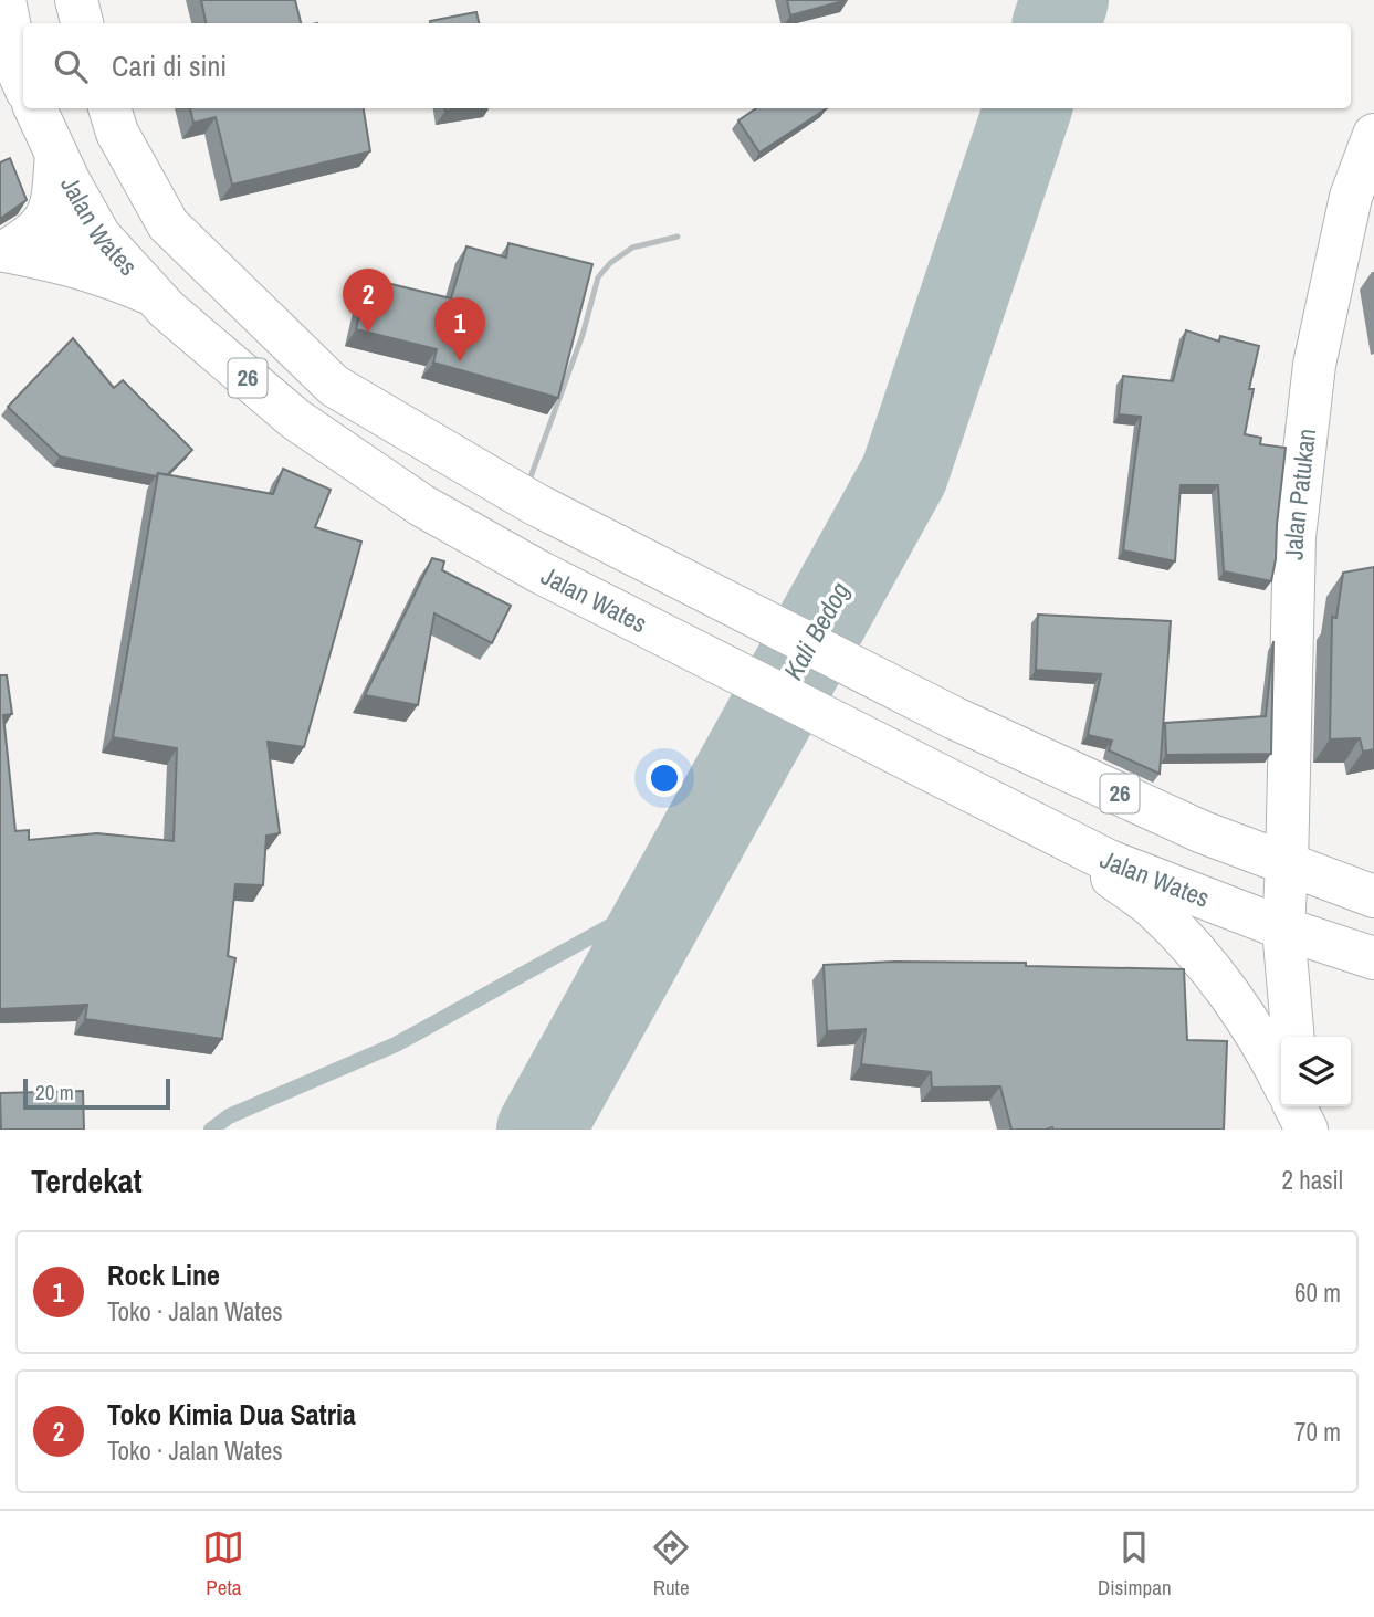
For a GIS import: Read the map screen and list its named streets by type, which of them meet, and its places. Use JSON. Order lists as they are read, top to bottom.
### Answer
{
  "streets": {
    "main road": ["Jalan Wates", "26", "Jalan Patukan"]
  },
  "crossings": [
    ["Jalan Wates", "26"],
    ["26", "Jalan Patukan"]
  ],
  "water": ["Kali Bedog"],
  "scale_bar": "20 m",
  "page": {
    "search": "Cari di sini",
    "pins": ["2", "1"],
    "scale": "20 m",
    "heading": ["Terdekat", "2 hasil"],
    "list": [
      {
        "mark": "1",
        "name": "Rock Line",
        "note": "Toko · Jalan Wates",
        "value": "60 m"
      },
      {
        "mark": "2",
        "name": "Toko Kimia Dua Satria",
        "note": "Toko · Jalan Wates",
        "value": "70 m"
      }
    ],
    "nav": ["Peta", "Rute", "Disimpan"]
  }
}
